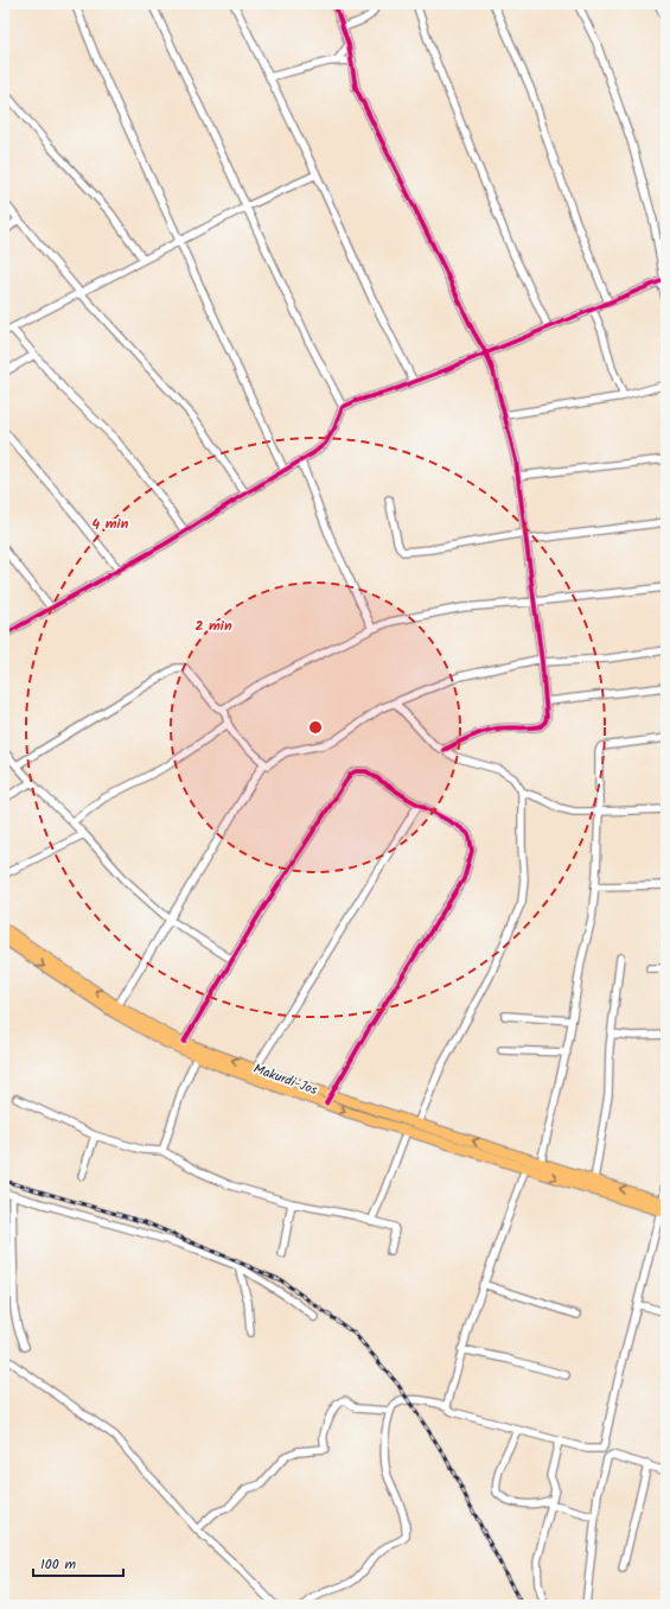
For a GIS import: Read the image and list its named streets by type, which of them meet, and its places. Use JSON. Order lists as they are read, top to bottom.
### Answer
{
  "streets": {
    "highway": ["Makurdi-Jos"]
  },
  "scale_bar": "100 m",
  "rings": ["4 min", "2 min"]
}
